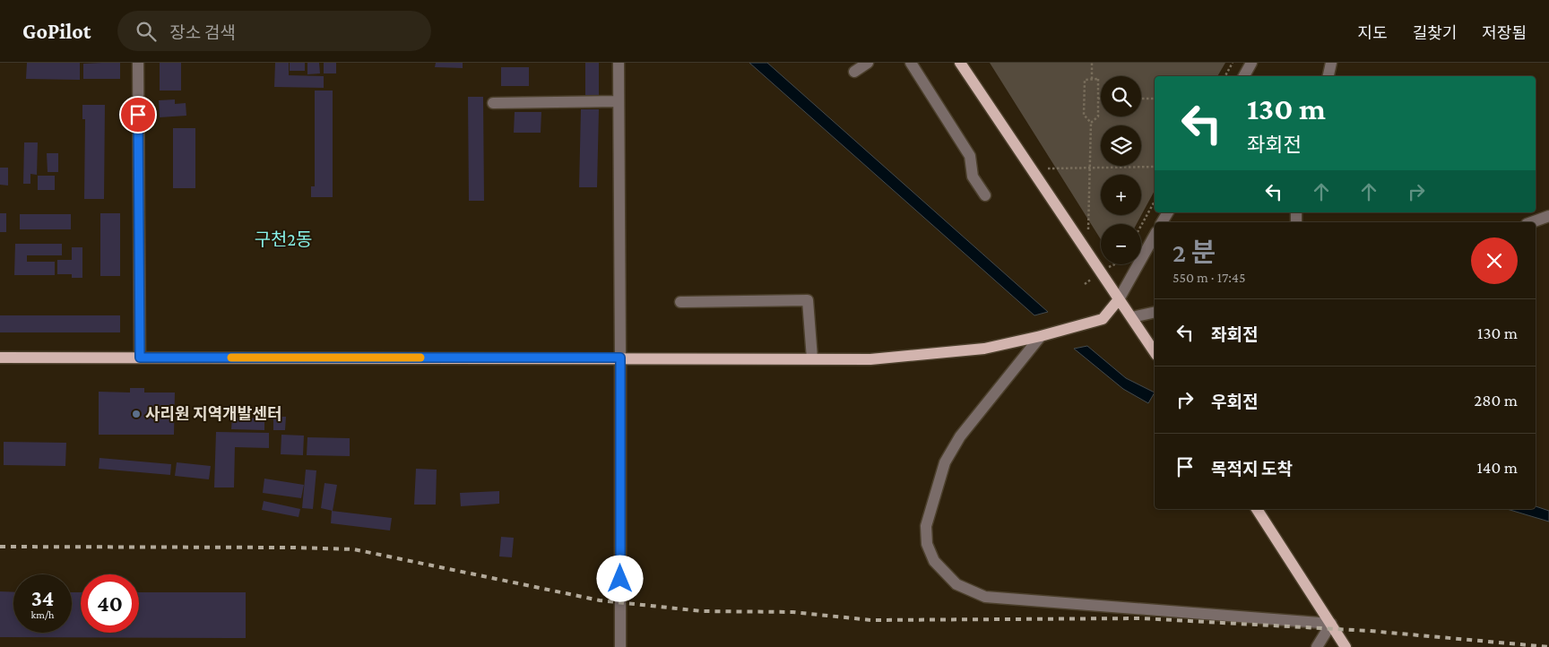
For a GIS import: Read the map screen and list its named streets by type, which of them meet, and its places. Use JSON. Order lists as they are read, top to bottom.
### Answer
{
  "districts": ["구천2동"],
  "places": ["사리원 지역개발센터"],
  "page": {
    "header": "GoPilot",
    "search": "장소 검색",
    "nav": ["지도", "길찾기", "저장됨"],
    "map_buttons": ["+", "−"],
    "turn": ["130 m", "좌회전"],
    "heading": ["2 분", "550 m · 17:45"],
    "list": [
      {
        "name": "좌회전",
        "value": "130 m"
      },
      {
        "name": "우회전",
        "value": "280 m"
      },
      {
        "name": "목적지 도착",
        "value": "140 m"
      }
    ],
    "speed": "34 km/h",
    "limit": "40"
  }
}
